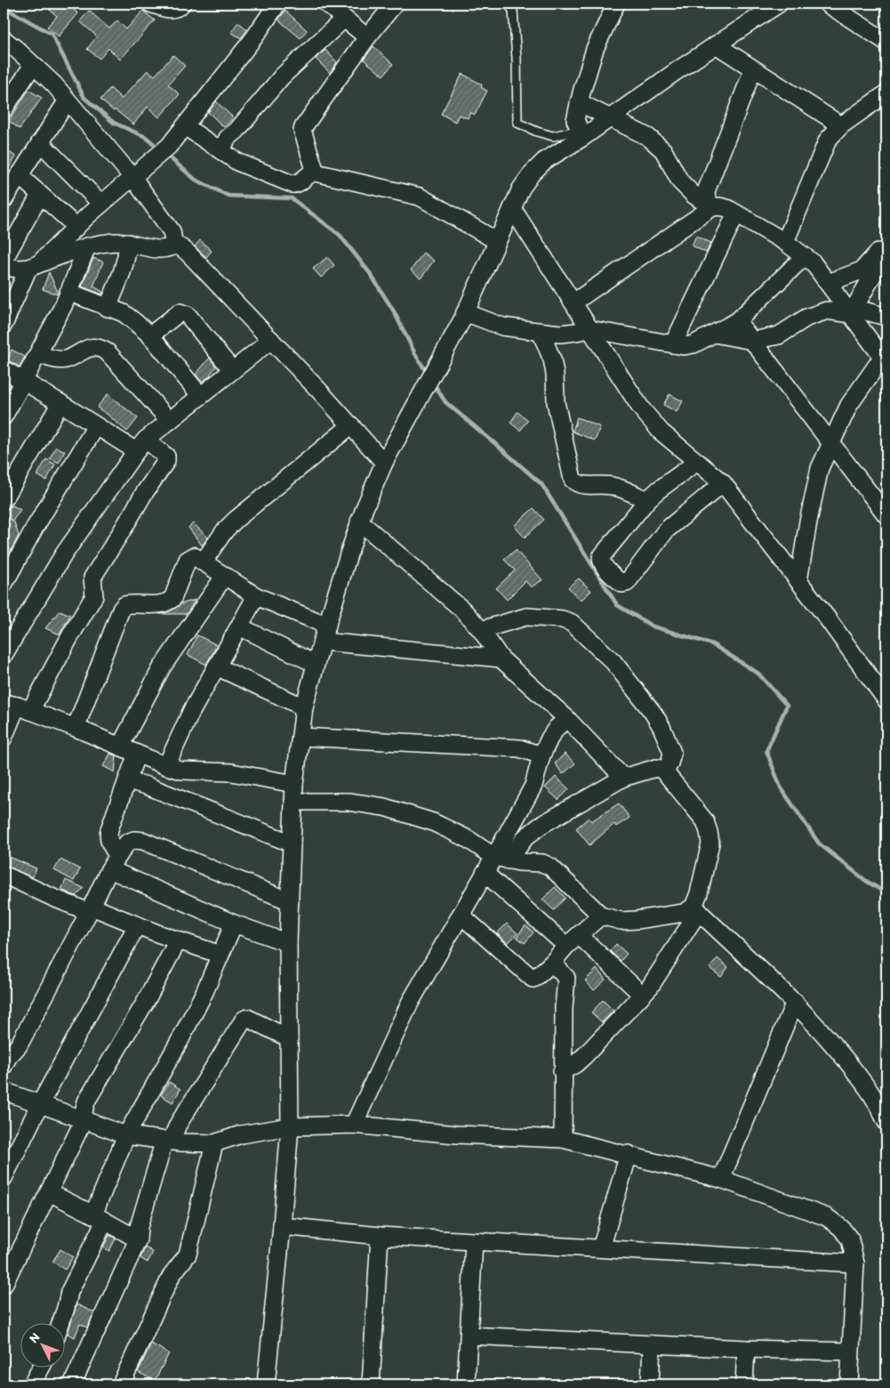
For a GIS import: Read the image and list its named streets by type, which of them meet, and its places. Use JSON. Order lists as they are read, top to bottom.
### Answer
{
  "north": "top left"
}
